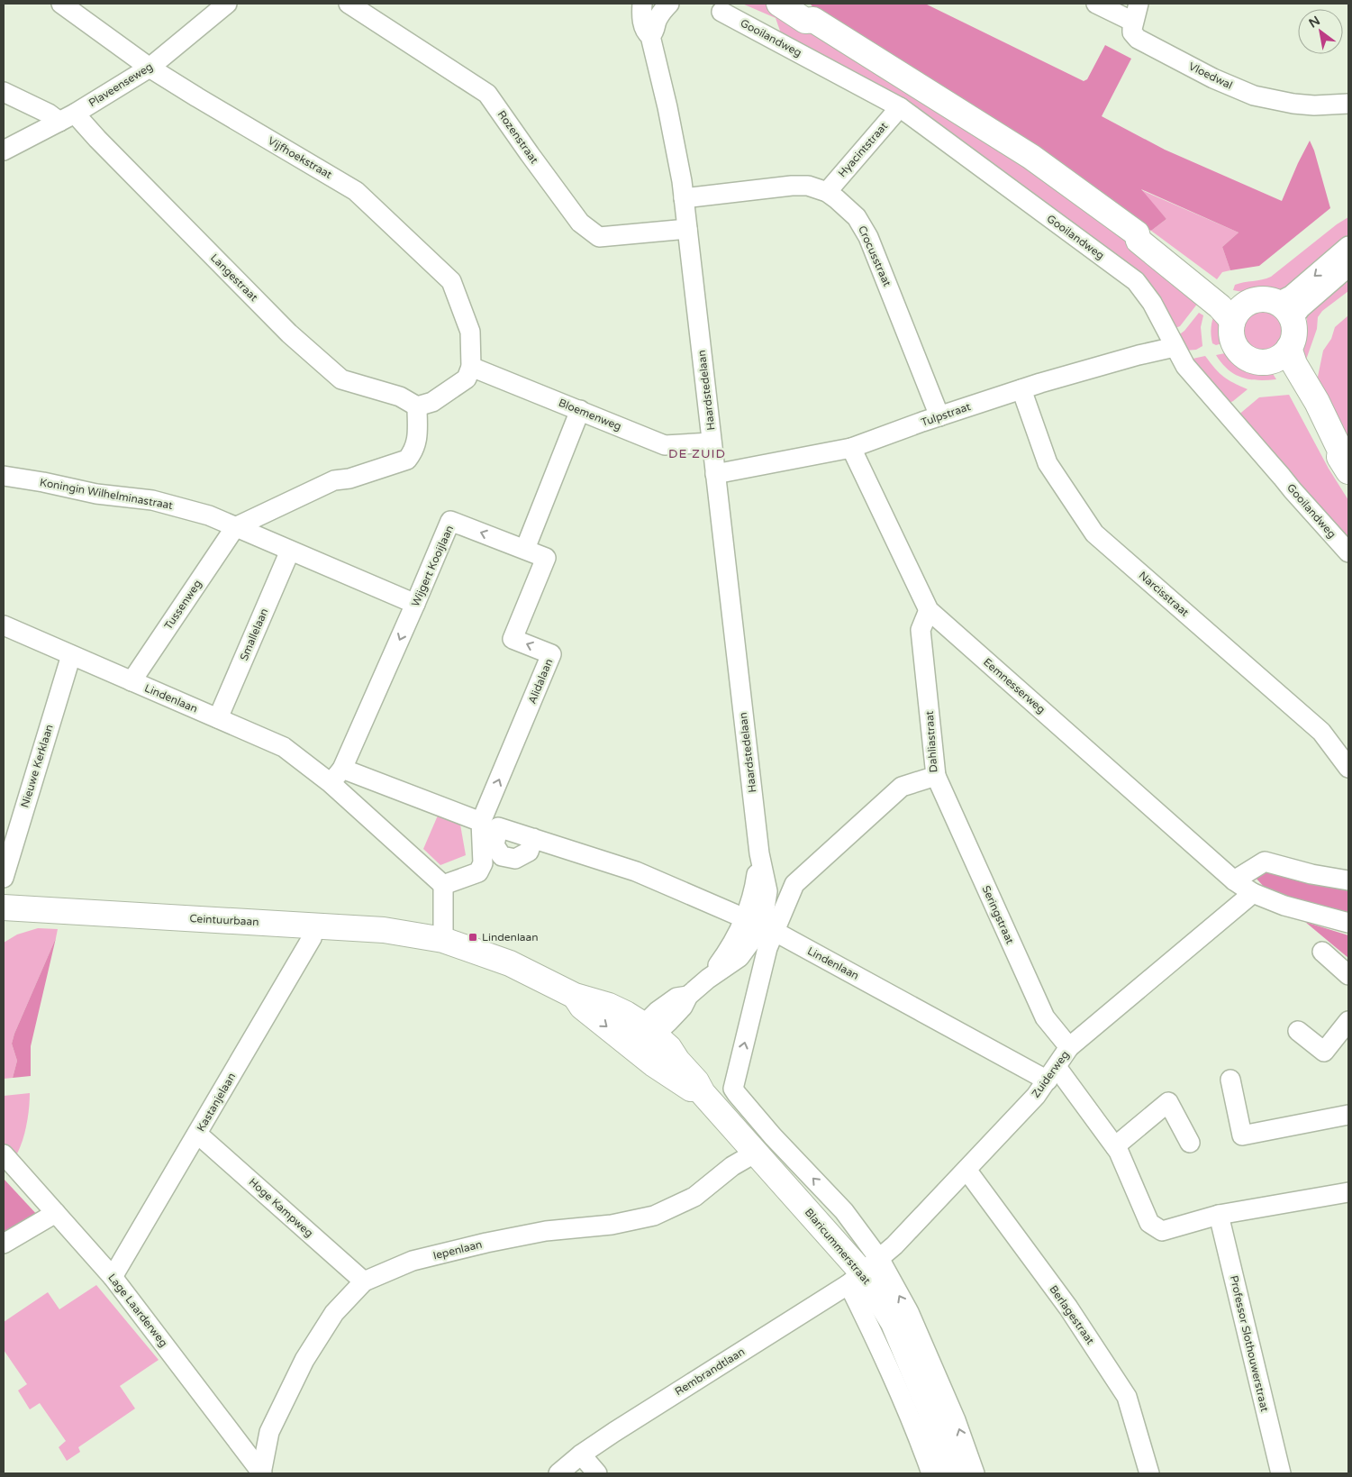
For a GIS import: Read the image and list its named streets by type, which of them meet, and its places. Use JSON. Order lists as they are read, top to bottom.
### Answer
{
  "streets": {
    "main road": ["Ceintuurbaan", "Blaricummerstraat"],
    "street": [
      "Gooilandweg",
      "Vloedwal",
      "Plaveenseweg",
      "Rozenstraat",
      "Hyacintstraat",
      "Vijfhoekstraat",
      "Crocusstraat",
      "Langestraat",
      "Haardstedelaan",
      "Bloemenweg",
      "Tulpstraat",
      "Koningin Wilhelminastraat",
      "Wijgert Kooijlaan",
      "Narcisstraat",
      "Tussenweg",
      "Smallelaan",
      "Alidalaan",
      "Eemnesserweg",
      "Lindenlaan",
      "Dahliastraat",
      "Nieuwe Kerklaan",
      "Seringstraat",
      "Zuiderweg",
      "Kastanjelaan",
      "Hoge Kampweg",
      "Iepenlaan",
      "Lage Laarderweg",
      "Berlagestraat",
      "Professor Slothouwerstraat",
      "Rembrandtlaan"
    ]
  },
  "crossings": [
    ["Gooilandweg", "Hyacintstraat"],
    ["Gooilandweg", "Tulpstraat"],
    ["Plaveenseweg", "Vijfhoekstraat"],
    ["Plaveenseweg", "Langestraat"],
    ["Rozenstraat", "Haardstedelaan"],
    ["Hyacintstraat", "Crocusstraat"],
    ["Vijfhoekstraat", "Bloemenweg"],
    ["Crocusstraat", "Haardstedelaan"],
    ["Crocusstraat", "Tulpstraat"],
    ["Haardstedelaan", "Bloemenweg"],
    ["Haardstedelaan", "Tulpstraat"],
    ["Haardstedelaan", "Lindenlaan"],
    ["Haardstedelaan", "Dahliastraat"],
    ["Haardstedelaan", "Blaricummerstraat"],
    ["Tulpstraat", "Narcisstraat"],
    ["Tulpstraat", "Eemnesserweg"],
    ["Koningin Wilhelminastraat", "Tussenweg"],
    ["Wijgert Kooijlaan", "Alidalaan"],
    ["Wijgert Kooijlaan", "Lindenlaan"],
    ["Tussenweg", "Lindenlaan"],
    ["Smallelaan", "Lindenlaan"],
    ["Alidalaan", "Lindenlaan"],
    ["Eemnesserweg", "Dahliastraat"],
    ["Eemnesserweg", "Zuiderweg"],
    ["Lindenlaan", "Nieuwe Kerklaan"],
    ["Lindenlaan", "Zuiderweg"],
    ["Dahliastraat", "Seringstraat"],
    ["Seringstraat", "Zuiderweg"],
    ["Ceintuurbaan", "Kastanjelaan"],
    ["Ceintuurbaan", "Blaricummerstraat"],
    ["Zuiderweg", "Blaricummerstraat"],
    ["Zuiderweg", "Berlagestraat"],
    ["Zuiderweg", "Rembrandtlaan"],
    ["Kastanjelaan", "Hoge Kampweg"],
    ["Kastanjelaan", "Lage Laarderweg"],
    ["Hoge Kampweg", "Iepenlaan"],
    ["Blaricummerstraat", "Iepenlaan"],
    ["Blaricummerstraat", "Rembrandtlaan"],
    ["Iepenlaan", "Lage Laarderweg"]
  ],
  "one_way": ["Wijgert Kooijlaan", "Alidalaan"],
  "districts": ["DE ZUID"],
  "places": {
    "transit": ["Lindenlaan"]
  },
  "north": "top left"
}
